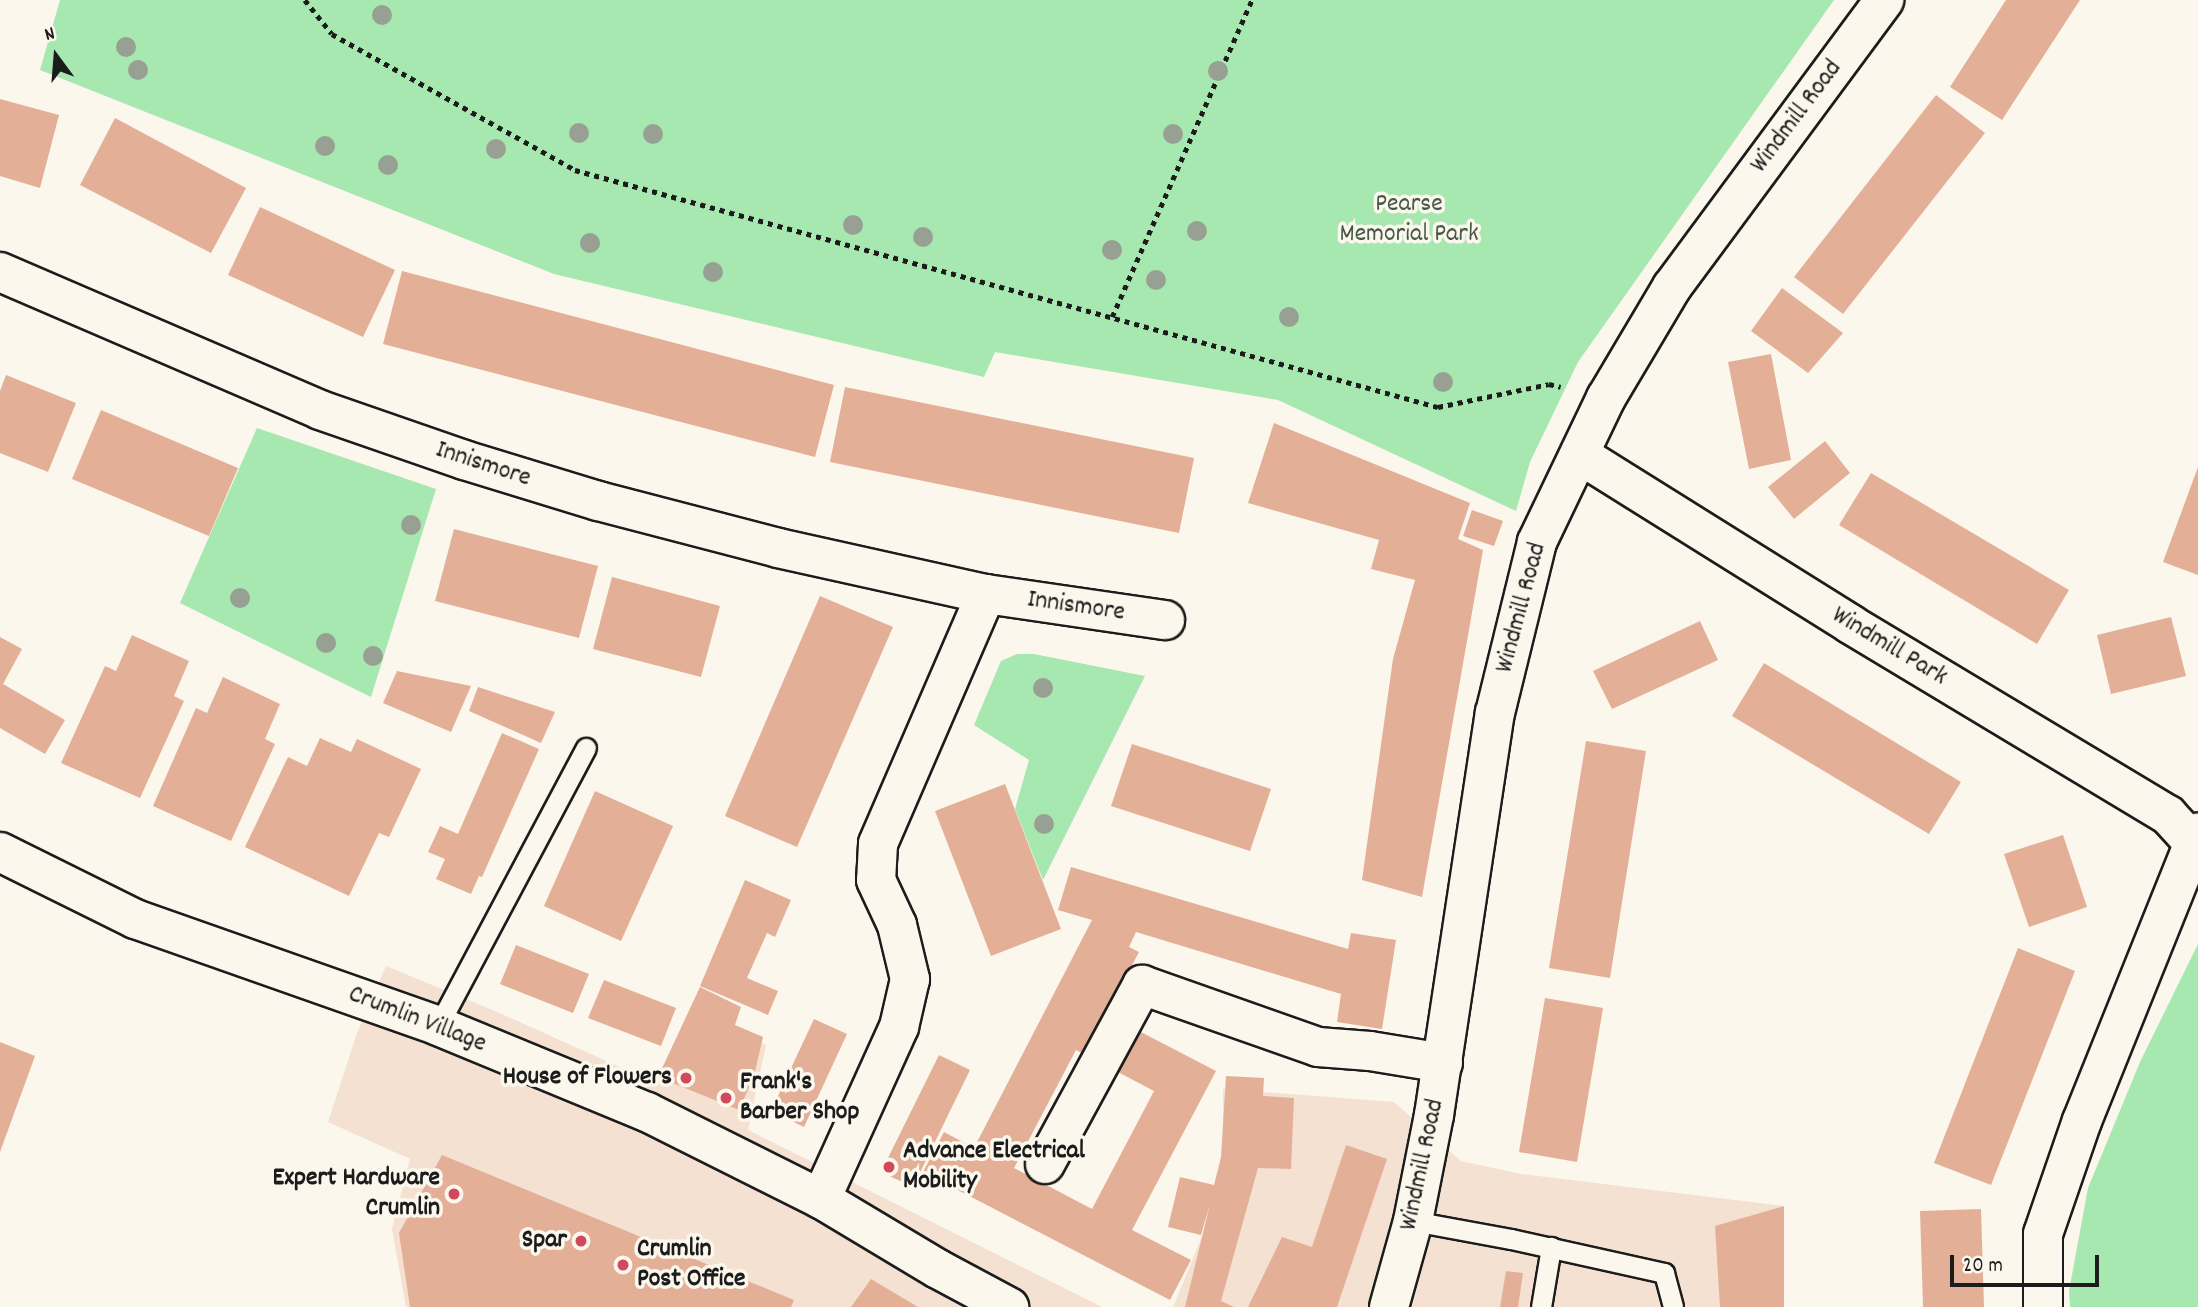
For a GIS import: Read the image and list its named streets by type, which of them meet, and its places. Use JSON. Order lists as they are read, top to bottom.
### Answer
{
  "streets": {
    "street": [
      "Windmill Road",
      "Innismore",
      "Windmill Park",
      "Crumlin Village"
    ]
  },
  "crossings": [
    ["Windmill Road", "Windmill Park"]
  ],
  "parks": ["Pearse Memorial Park"],
  "places": [
    "House of Flowers",
    "Frank's Barber Shop",
    "Advance Electrical Mobility",
    "Expert Hardware Crumlin",
    "Spar",
    "Crumlin Post Office"
  ],
  "scale_bar": "20 m",
  "north": "top"
}
